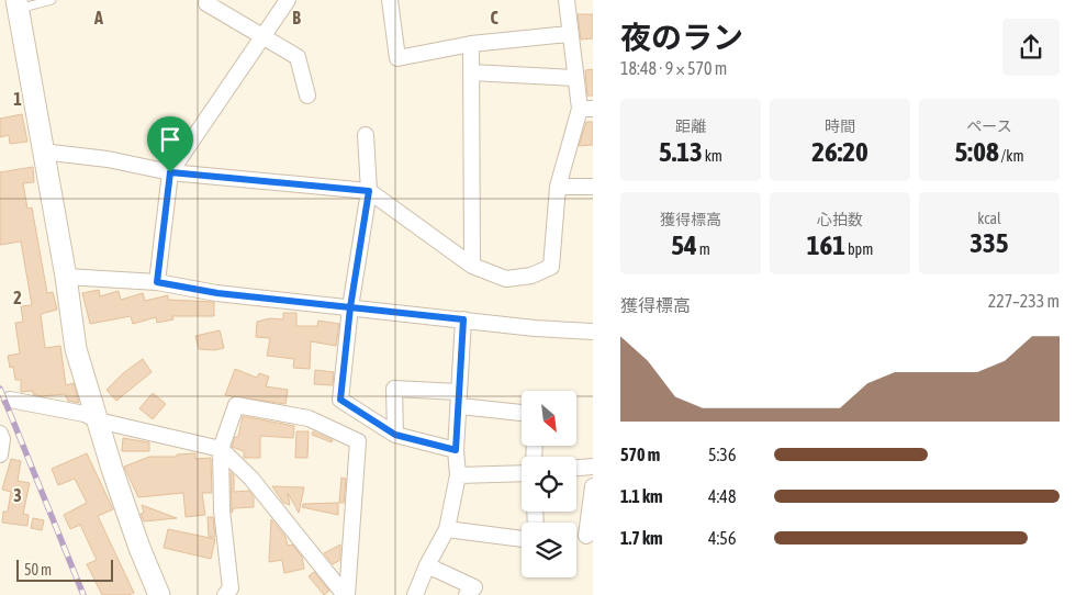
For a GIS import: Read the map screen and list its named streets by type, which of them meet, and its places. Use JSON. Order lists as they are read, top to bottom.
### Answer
{
  "scale_bar": "50 m",
  "north": "bottom right",
  "page": {
    "heading": ["夜のラン", "18:48 · 9 × 570 m"],
    "stats": [
      ["距離", "5.13 km"],
      ["時間", "26:20"],
      ["ペース", "5:08 /km"],
      ["獲得標高", "54 m"],
      ["心拍数", "161 bpm"],
      ["kcal", "335"]
    ],
    "chart": ["獲得標高", "227–233 m"],
    "list": [
      {
        "name": "570 m",
        "note": "5:36"
      },
      {
        "name": "1.1 km",
        "note": "4:48"
      },
      {
        "name": "1.7 km",
        "note": "4:56"
      }
    ],
    "scale": "50 m"
  },
  "grid": {
    "columns": ["A", "B", "C"],
    "rows": ["1", "2", "3"]
  }
}
